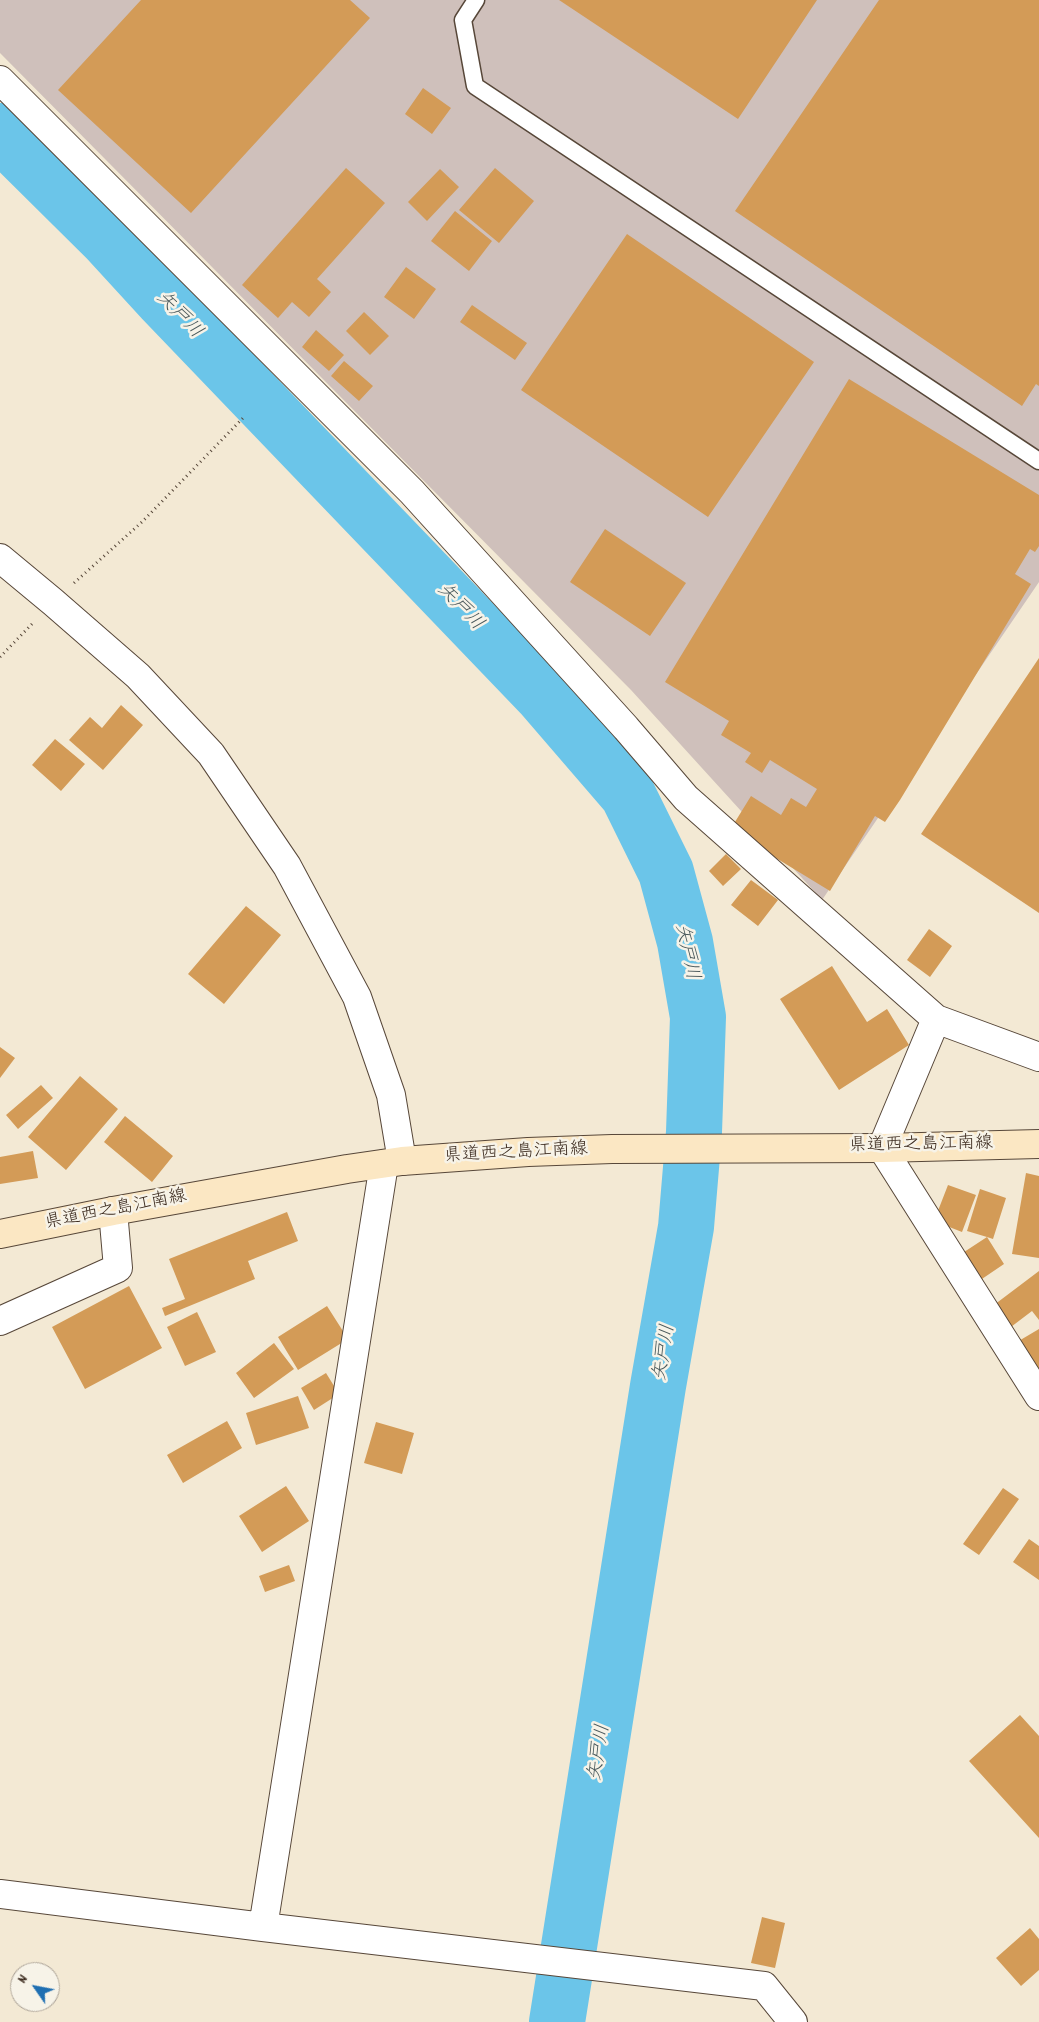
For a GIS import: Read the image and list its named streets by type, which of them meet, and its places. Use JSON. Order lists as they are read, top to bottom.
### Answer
{
  "streets": {
    "main road": ["県道西之島江南線"]
  },
  "water": ["矢戸川"],
  "north": "top left"
}
